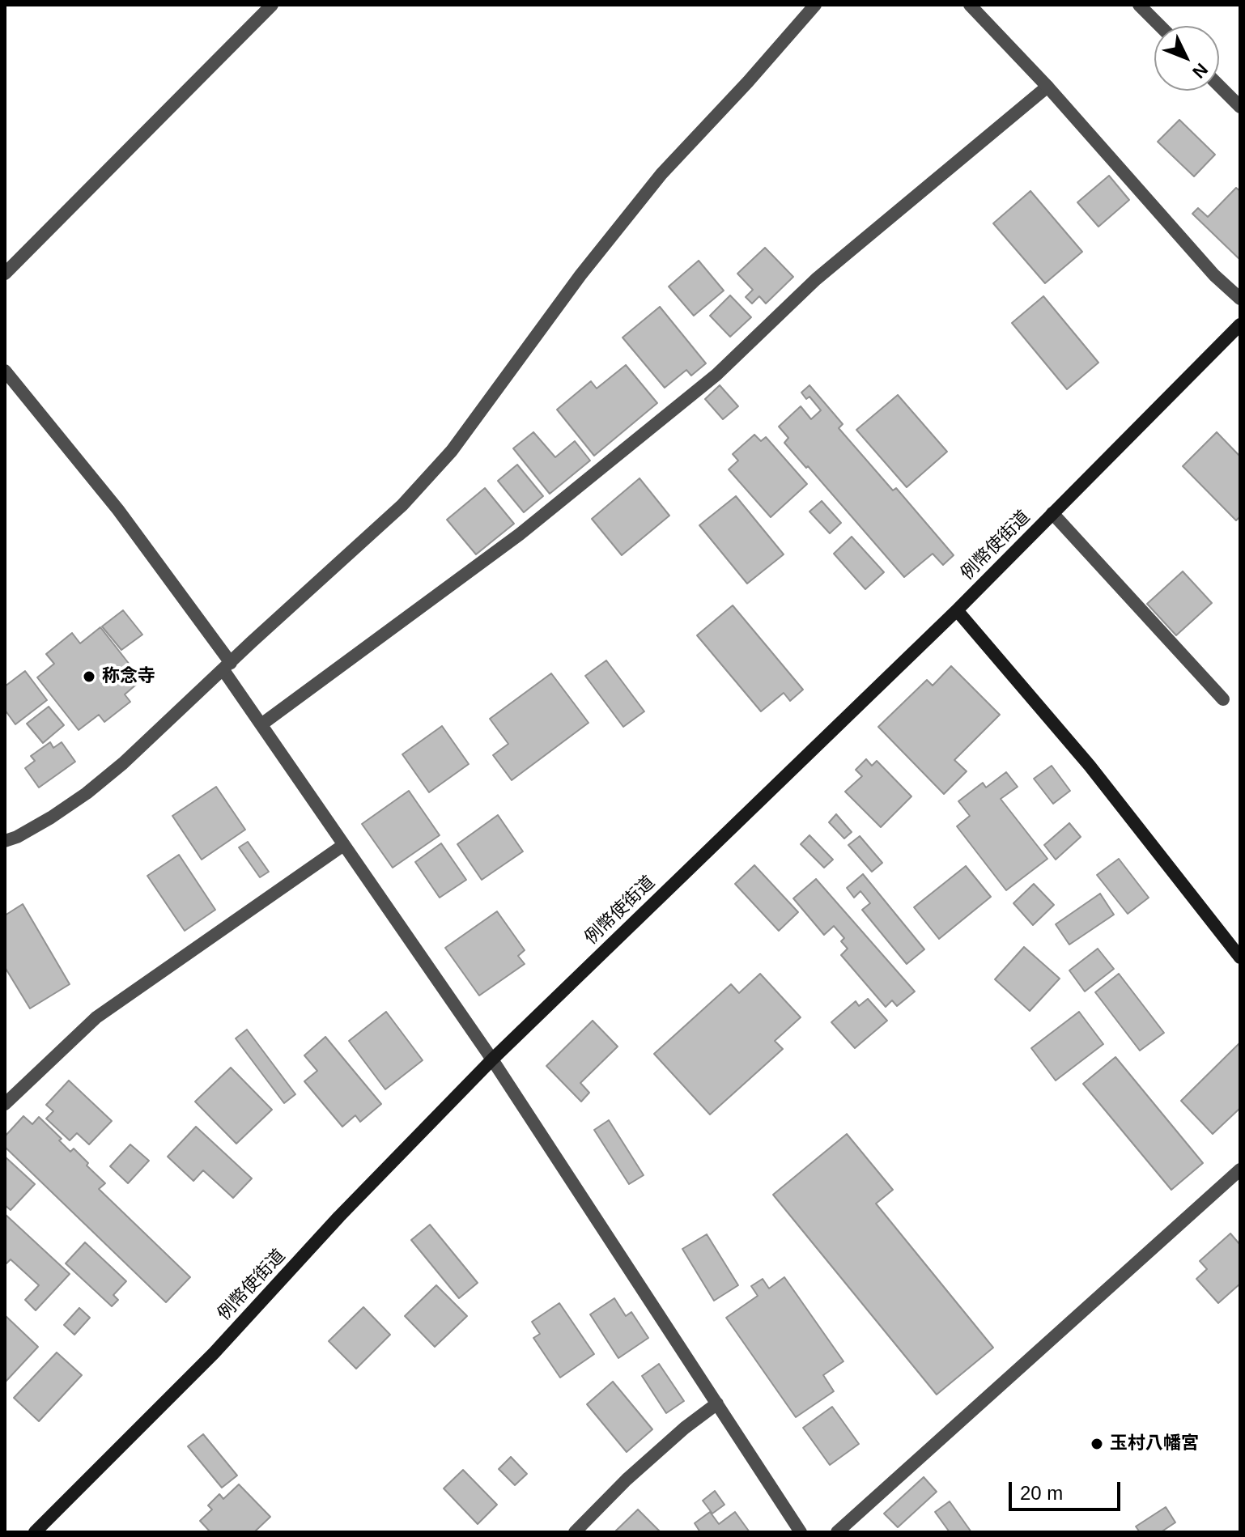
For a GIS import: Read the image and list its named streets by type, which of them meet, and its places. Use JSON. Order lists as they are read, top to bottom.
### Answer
{
  "streets": {
    "main road": ["例幣使街道"]
  },
  "places": ["称念寺", "玉村八幡宮"],
  "scale_bar": "20 m",
  "north": "bottom right"
}
